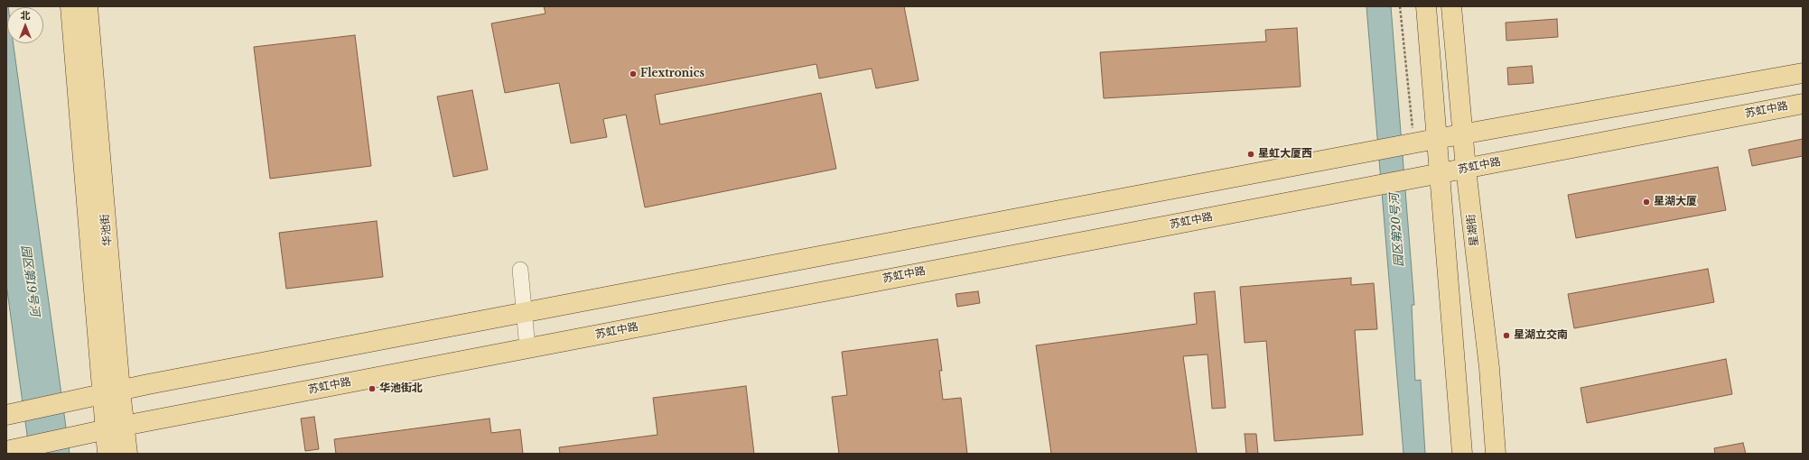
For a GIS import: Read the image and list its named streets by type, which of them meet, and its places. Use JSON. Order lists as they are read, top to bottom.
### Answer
{
  "streets": {
    "main road": ["苏虹中路", "华池街", "星湖街"]
  },
  "crossings": [
    ["苏虹中路", "华池街"],
    ["苏虹中路", "星湖街"]
  ],
  "water": ["园区第20号河", "园区第19号河"],
  "places": [
    "Flextronics",
    "星虹大厦西",
    "星湖大厦",
    "星湖立交南",
    "华池街北"
  ],
  "north": "top"
}
